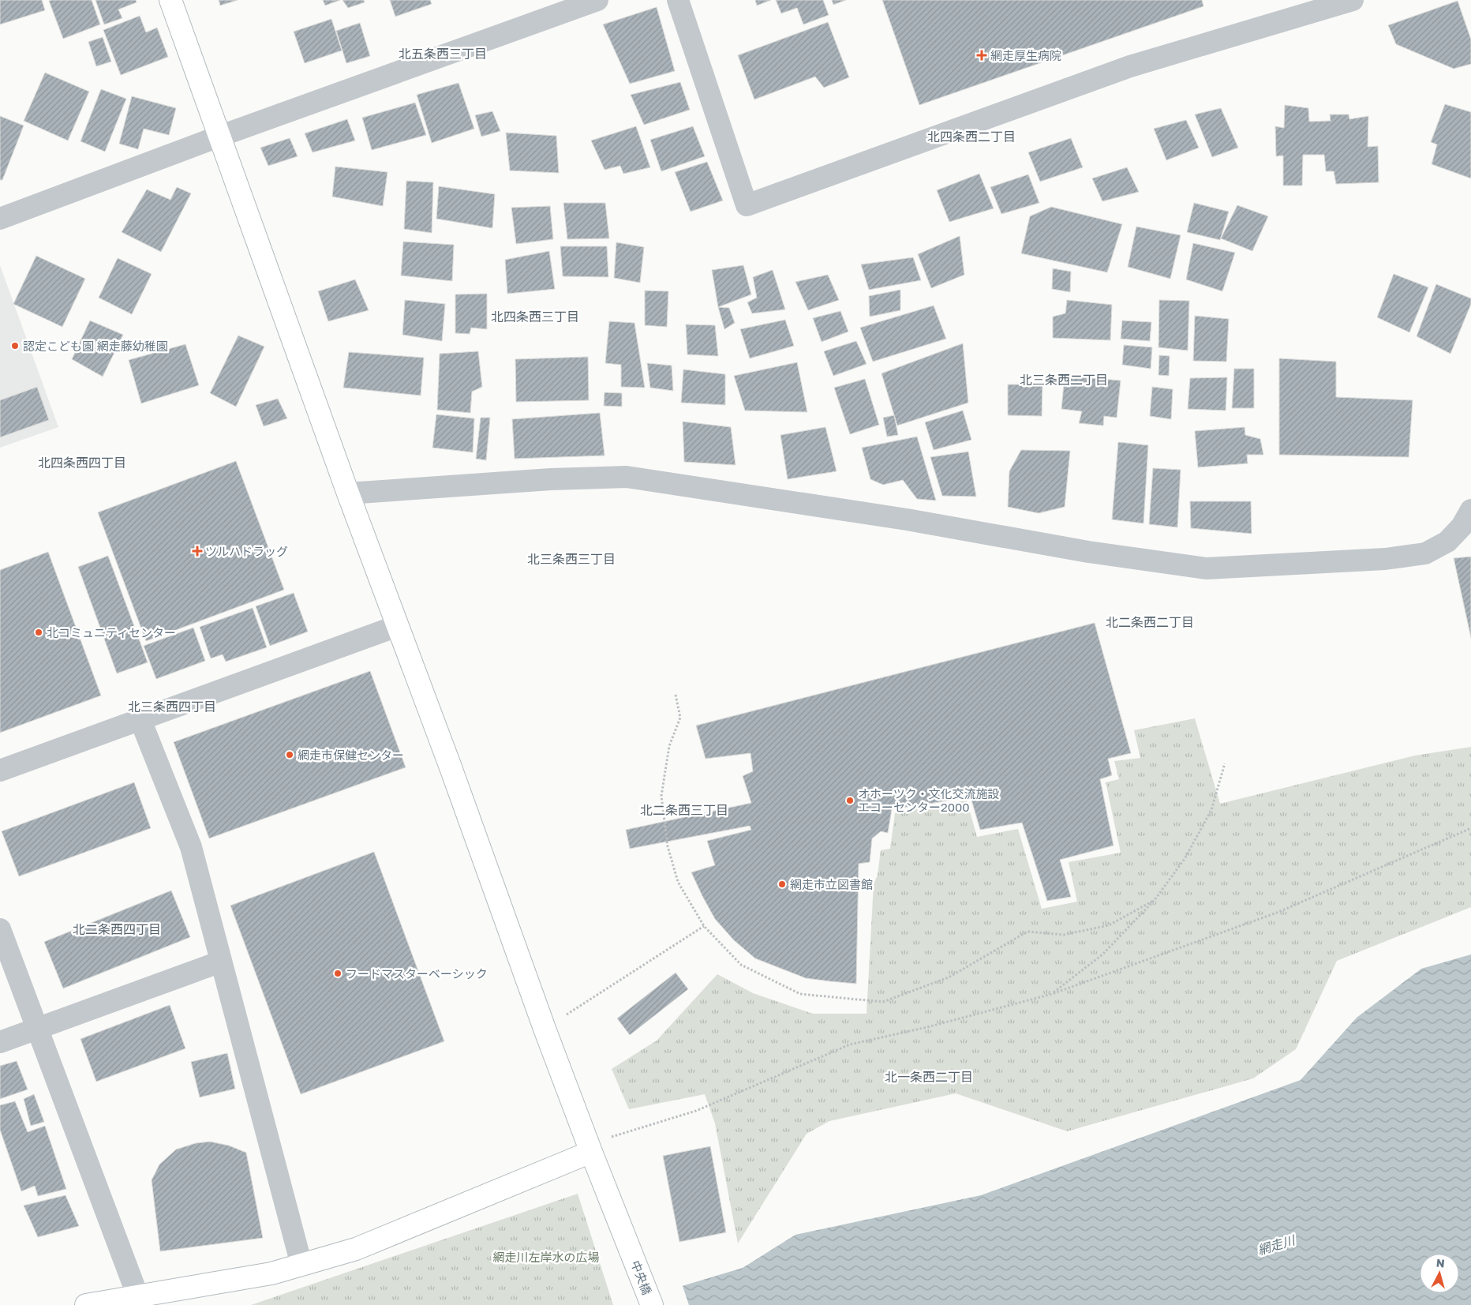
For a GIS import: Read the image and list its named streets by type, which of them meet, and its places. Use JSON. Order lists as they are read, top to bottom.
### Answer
{
  "streets": {
    "street": ["中央橋"]
  },
  "districts": [
    "北五条西三丁目",
    "北四条西二丁目",
    "北四条西三丁目",
    "北三条西二丁目",
    "北四条西四丁目",
    "北三条西三丁目",
    "北二条西二丁目",
    "北三条西四丁目",
    "北二条西三丁目",
    "北二条西四丁目",
    "北一条西二丁目"
  ],
  "water": ["網走川"],
  "parks": ["網走川左岸水の広場"],
  "places": {
    "health": ["網走厚生病院", "ツルハドラッグ"],
    "other": [
      "認定こども園 網走藤幼稚園",
      "北コミュニティセンター",
      "網走市保健センター",
      "オホーツク・文化交流施設 エコーセンター2000",
      "網走市立図書館",
      "フードマスターベーシック"
    ]
  },
  "north": "top"
}
